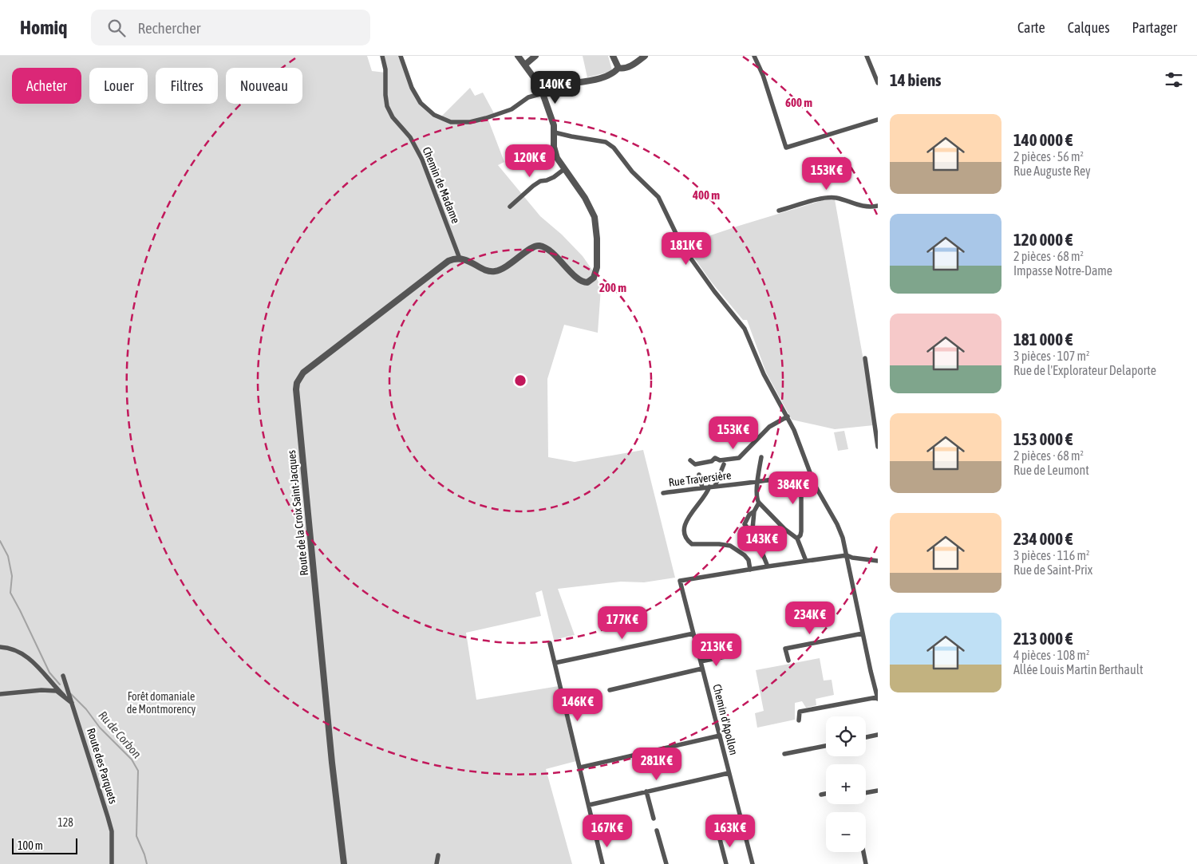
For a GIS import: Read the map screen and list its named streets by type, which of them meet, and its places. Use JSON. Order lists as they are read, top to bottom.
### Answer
{
  "streets": {
    "street": [
      "Chemin de Madame",
      "Rue Traversière",
      "Route de la Croix Saint-Jacques",
      "Chemin d'Apollon",
      "Route des Parquets"
    ]
  },
  "crossings": [
    ["Chemin de Madame", "Route de la Croix Saint-Jacques"]
  ],
  "water": ["Ru de Corbon"],
  "parks": ["Forêt domaniale de Montmorency", "128"],
  "scale_bar": "100 m",
  "page": {
    "header": "Homiq",
    "search": "Rechercher",
    "nav": ["Carte", "Calques", "Partager"],
    "heading": "14 biens",
    "chip": [
      "Acheter",
      "Louer",
      "Filtres",
      "Nouveau"
    ],
    "price": [
      "140K €",
      "120K €",
      "153K €",
      "181K €",
      "153K €",
      "384K €",
      "143K €",
      "234K €",
      "177K €",
      "213K €",
      "146K €",
      "281K €",
      "167K €",
      "163K €"
    ],
    "list": [
      {
        "name": "140 000 €",
        "note": "2 pièces · 56 m² · Rue Auguste Rey"
      },
      {
        "name": "120 000 €",
        "note": "2 pièces · 68 m² · Impasse Notre-Dame"
      },
      {
        "name": "181 000 €",
        "note": "3 pièces · 107 m² · Rue de l'Explorateur Delaporte"
      },
      {
        "name": "153 000 €",
        "note": "2 pièces · 68 m² · Rue de Leumont"
      },
      {
        "name": "234 000 €",
        "note": "3 pièces · 116 m² · Rue de Saint-Prix"
      },
      {
        "name": "213 000 €",
        "note": "4 pièces · 108 m² · Allée Louis Martin Berthault"
      }
    ],
    "map_buttons": ["+", "−"],
    "scale": "100 m"
  },
  "rings": ["600 m", "400 m", "200 m"]
}
